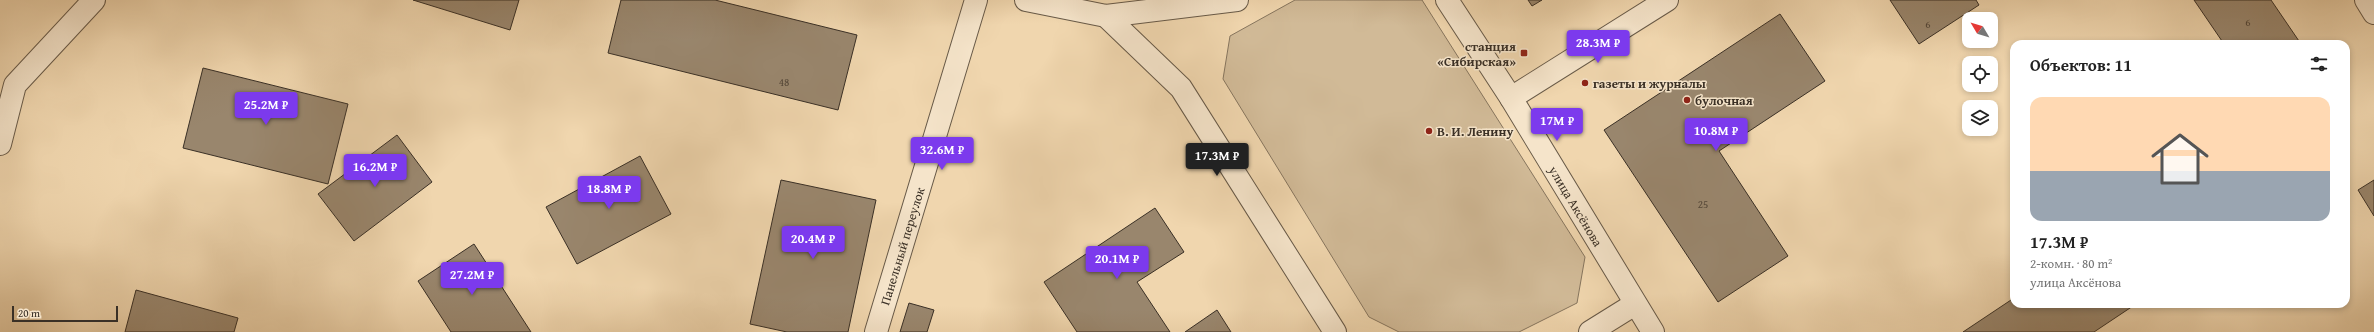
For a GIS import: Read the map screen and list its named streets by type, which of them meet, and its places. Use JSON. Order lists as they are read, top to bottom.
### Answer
{
  "streets": {
    "street": ["улица Аксёнова", "Панельный переулок"]
  },
  "places": {
    "transit": ["станция «Сибирская»"],
    "other": ["газеты и журналы", "булочная", "В. И. Ленину"]
  },
  "house_numbers": [
    "6",
    "6",
    "48",
    "25"
  ],
  "scale_bar": "20 m",
  "north": "top left",
  "page": {
    "price": [
      "28.3M ₽",
      "25.2M ₽",
      "17M ₽",
      "10.8M ₽",
      "32.6M ₽",
      "17.3M ₽",
      "16.2M ₽",
      "18.8M ₽",
      "20.4M ₽",
      "20.1M ₽",
      "27.2M ₽"
    ],
    "heading": "Объектов: 11",
    "list": [
      {
        "name": "17.3M ₽",
        "note": "2-комн. · 80 m² · улица Аксёнова"
      }
    ],
    "scale": "20 m"
  }
}
